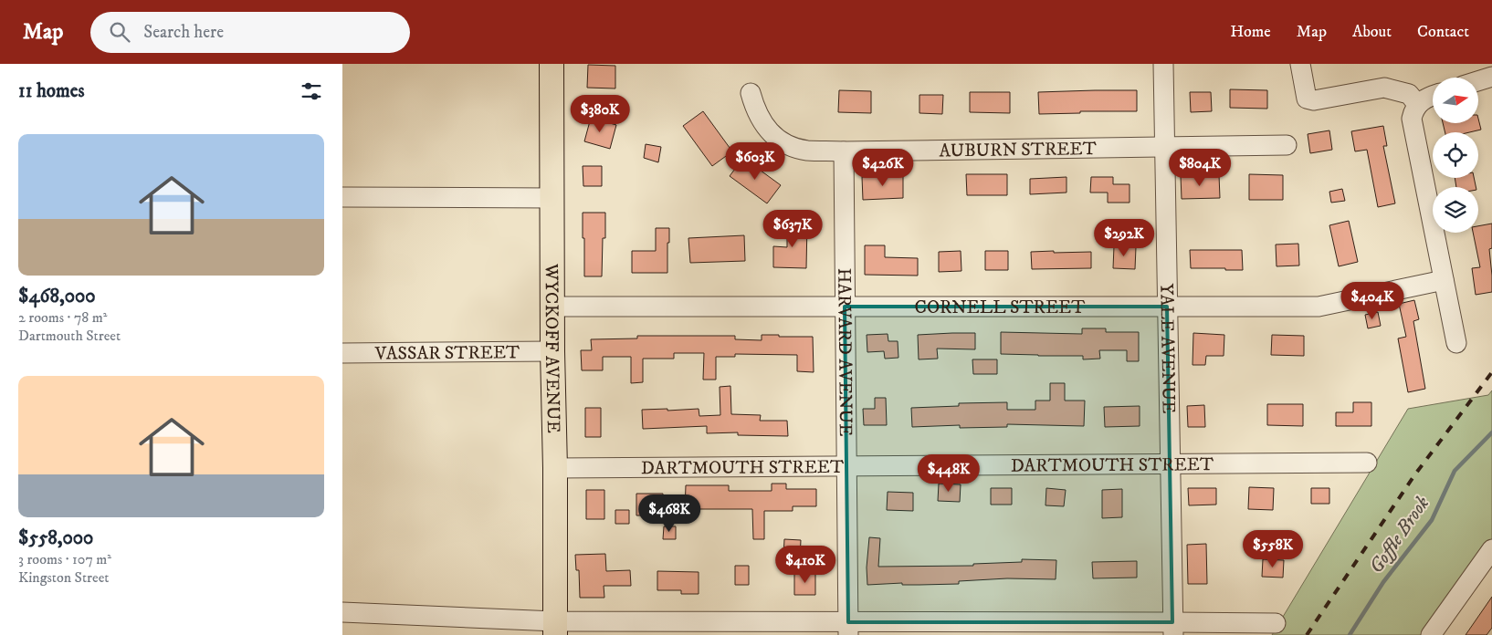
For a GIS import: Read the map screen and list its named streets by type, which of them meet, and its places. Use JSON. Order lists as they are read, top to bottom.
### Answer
{
  "streets": {
    "main road": ["WYCKOFF AVENUE"],
    "street": [
      "AUBURN STREET",
      "CORNELL STREET",
      "YALE AVENUE",
      "VASSAR STREET",
      "HARVARD AVENUE",
      "DARTMOUTH STREET"
    ]
  },
  "crossings": [
    ["AUBURN STREET", "YALE AVENUE"],
    ["AUBURN STREET", "HARVARD AVENUE"],
    ["CORNELL STREET", "WYCKOFF AVENUE"],
    ["CORNELL STREET", "YALE AVENUE"],
    ["CORNELL STREET", "HARVARD AVENUE"],
    ["WYCKOFF AVENUE", "VASSAR STREET"],
    ["WYCKOFF AVENUE", "DARTMOUTH STREET"],
    ["YALE AVENUE", "DARTMOUTH STREET"],
    ["HARVARD AVENUE", "DARTMOUTH STREET"]
  ],
  "water": ["Goffle Brook"],
  "north": "right",
  "page": {
    "header": "Map",
    "search": "Search here",
    "nav": [
      "Home",
      "Map",
      "About",
      "Contact"
    ],
    "heading": "11 homes",
    "price": [
      "$380K",
      "$603K",
      "$426K",
      "$804K",
      "$637K",
      "$292K",
      "$404K",
      "$448K",
      "$468K",
      "$558K",
      "$410K"
    ],
    "list": [
      {
        "name": "$468,000",
        "note": "2 rooms · 78 m² · Dartmouth Street"
      },
      {
        "name": "$558,000",
        "note": "3 rooms · 107 m² · Kingston Street"
      }
    ]
  }
}
